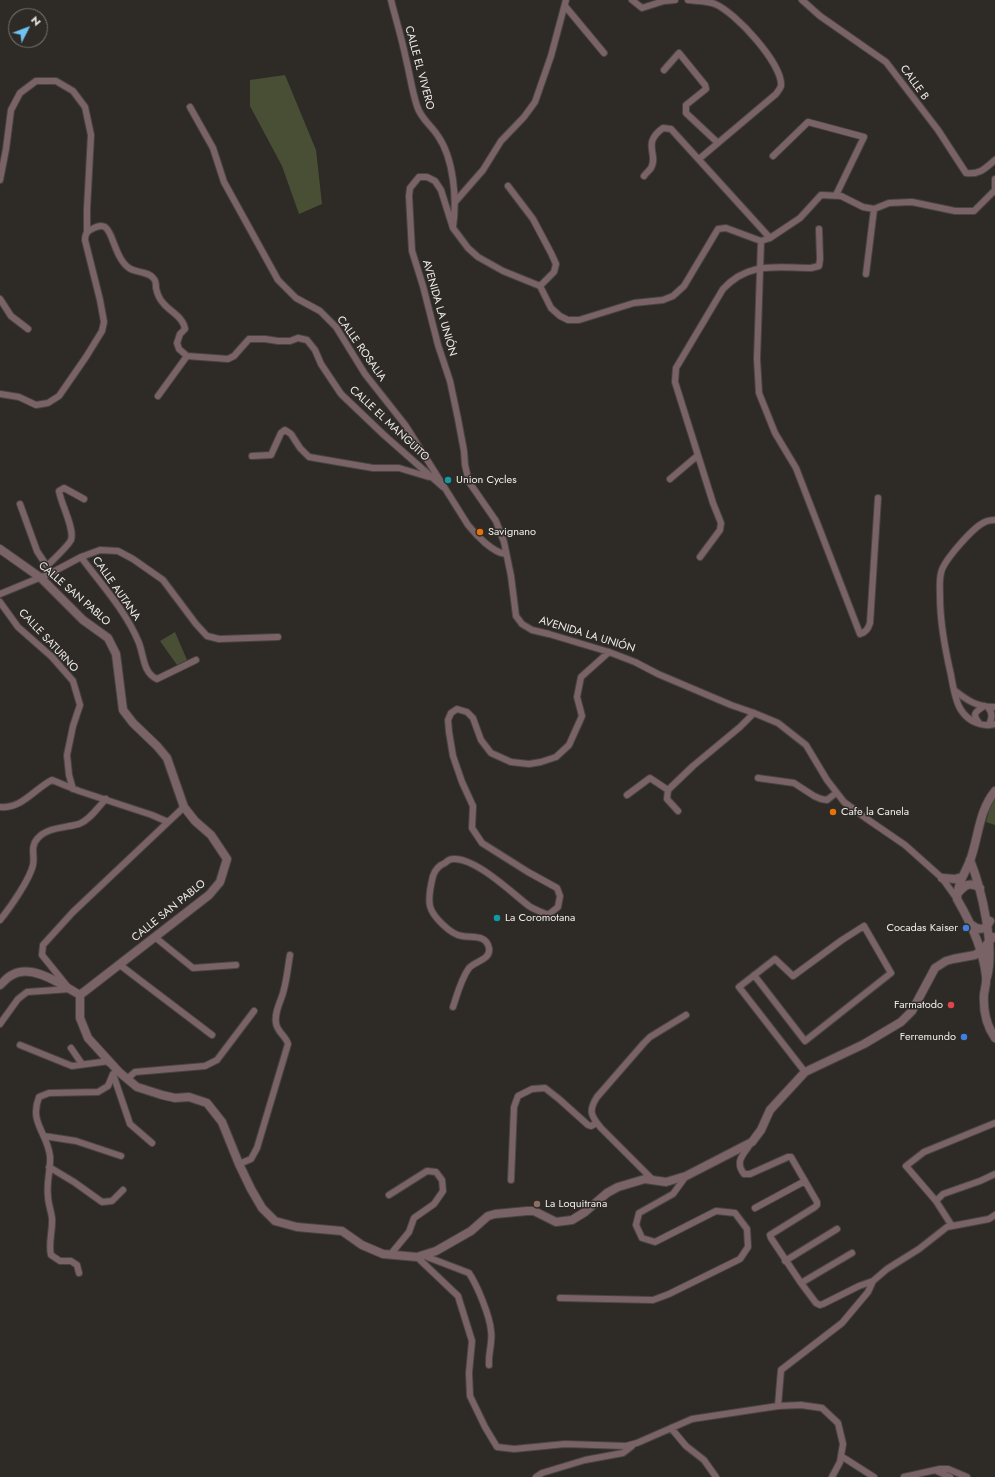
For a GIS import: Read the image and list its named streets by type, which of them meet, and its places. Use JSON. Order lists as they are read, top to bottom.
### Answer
{
  "streets": {
    "street": [
      "CALLE EL VIVERO",
      "CALLE B",
      "AVENIDA LA UNIÓN",
      "CALLE ROSALIA",
      "CALLE EL MANGUITO",
      "CALLE AUTANA",
      "CALLE SAN PABLO",
      "CALLE SATURNO"
    ]
  },
  "crossings": [
    ["CALLE EL VIVERO", "AVENIDA LA UNIÓN"],
    ["AVENIDA LA UNIÓN", "CALLE ROSALIA"],
    ["CALLE ROSALIA", "CALLE EL MANGUITO"]
  ],
  "places": [
    "Union Cycles",
    "Savignano",
    "Cafe la Canela",
    "La Coromotana",
    "Cocadas Kaiser",
    "Farmatodo",
    "Ferremundo",
    "La Loquitrana"
  ],
  "north": "top right"
}
